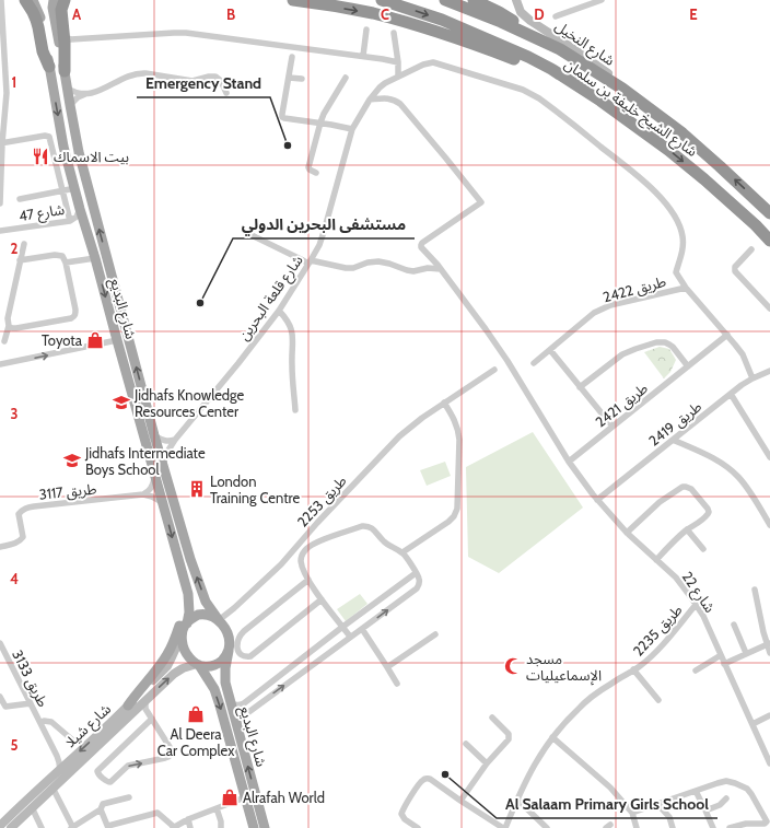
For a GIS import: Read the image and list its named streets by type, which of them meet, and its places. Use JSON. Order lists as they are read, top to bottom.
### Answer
{
  "streets": {
    "highway": ["شارع الشيخ خليفة بن سلمان"],
    "main road": ["شارع النخيل", "شارع البديع", "شارع شيلا"],
    "street": [
      "شارع 47",
      "طريق 2422",
      "شارع قلعة البحرين",
      "طريق 2421",
      "طريق 2419",
      "طريق 3117",
      "طريق 2253",
      "شارع 22",
      "طريق 2235",
      "طريق 3133"
    ]
  },
  "crossings": [
    ["شارع النخيل", "شارع الشيخ خليفة بن سلمان"],
    ["شارع 47", "شارع البديع"],
    ["طريق 2422", "شارع قلعة البحرين"],
    ["طريق 2422", "طريق 2421"],
    ["طريق 2422", "طريق 2419"],
    ["شارع قلعة البحرين", "شارع البديع"],
    ["شارع قلعة البحرين", "شارع 22"],
    ["شارع البديع", "طريق 2253"],
    ["شارع البديع", "شارع شيلا"],
    ["طريق 2421", "شارع 22"],
    ["طريق 2419", "شارع 22"],
    ["طريق 2253", "شارع شيلا"],
    ["شارع 22", "طريق 2235"],
    ["طريق 3133", "شارع شيلا"]
  ],
  "places": {
    "other": ["Emergency Stand", "مستشفى البحرين الدولي", "Al Salaam Primary Girls School"],
    "restaurant": ["بيت الاسماك"],
    "shop": ["Toyota", "Al Deera Car Complex", "Alrafah World"],
    "school or university": ["Jidhafs Knowledge Resources Center", "Jidhafs Intermediate Boys School"],
    "building": ["London Training Centre"],
    "mosque": ["مسجد الإسماعيليات"]
  },
  "grid": {
    "columns": [
      "A",
      "B",
      "C",
      "D",
      "E"
    ],
    "rows": [
      "1",
      "2",
      "3",
      "4",
      "5"
    ]
  }
}
